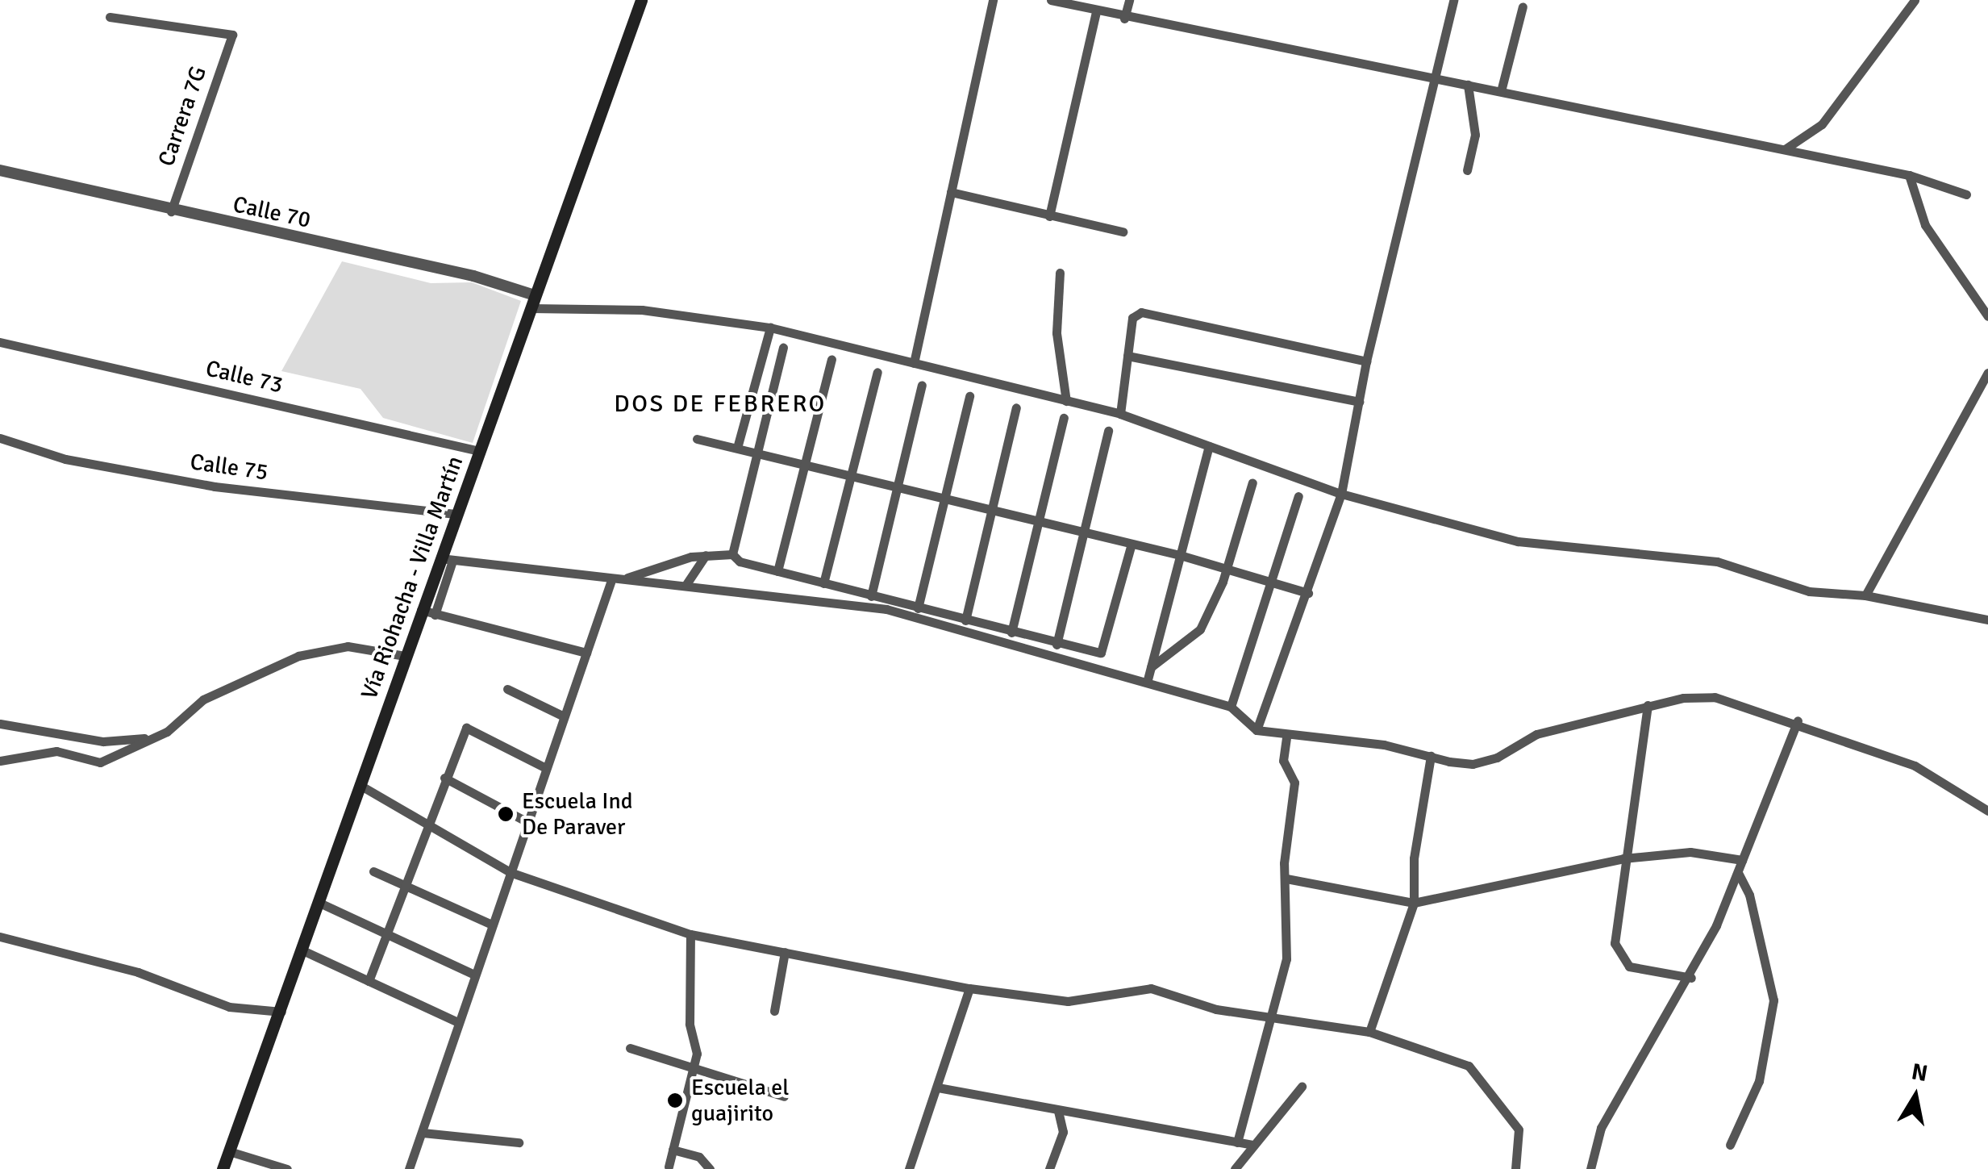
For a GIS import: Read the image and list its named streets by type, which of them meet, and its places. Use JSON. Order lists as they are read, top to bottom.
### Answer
{
  "streets": {
    "main road": ["Vía Riohacha - Villa Martín"],
    "street": [
      "Carrera 7G",
      "Calle 70",
      "Calle 73",
      "Calle 75"
    ]
  },
  "crossings": [
    ["Carrera 7G", "Calle 70"],
    ["Calle 70", "Vía Riohacha - Villa Martín"],
    ["Calle 73", "Vía Riohacha - Villa Martín"],
    ["Calle 75", "Vía Riohacha - Villa Martín"]
  ],
  "districts": ["DOS DE FEBRERO"],
  "places": ["Escuela Ind De Paraver", "Escuela el guajirito"],
  "north": "top"
}
